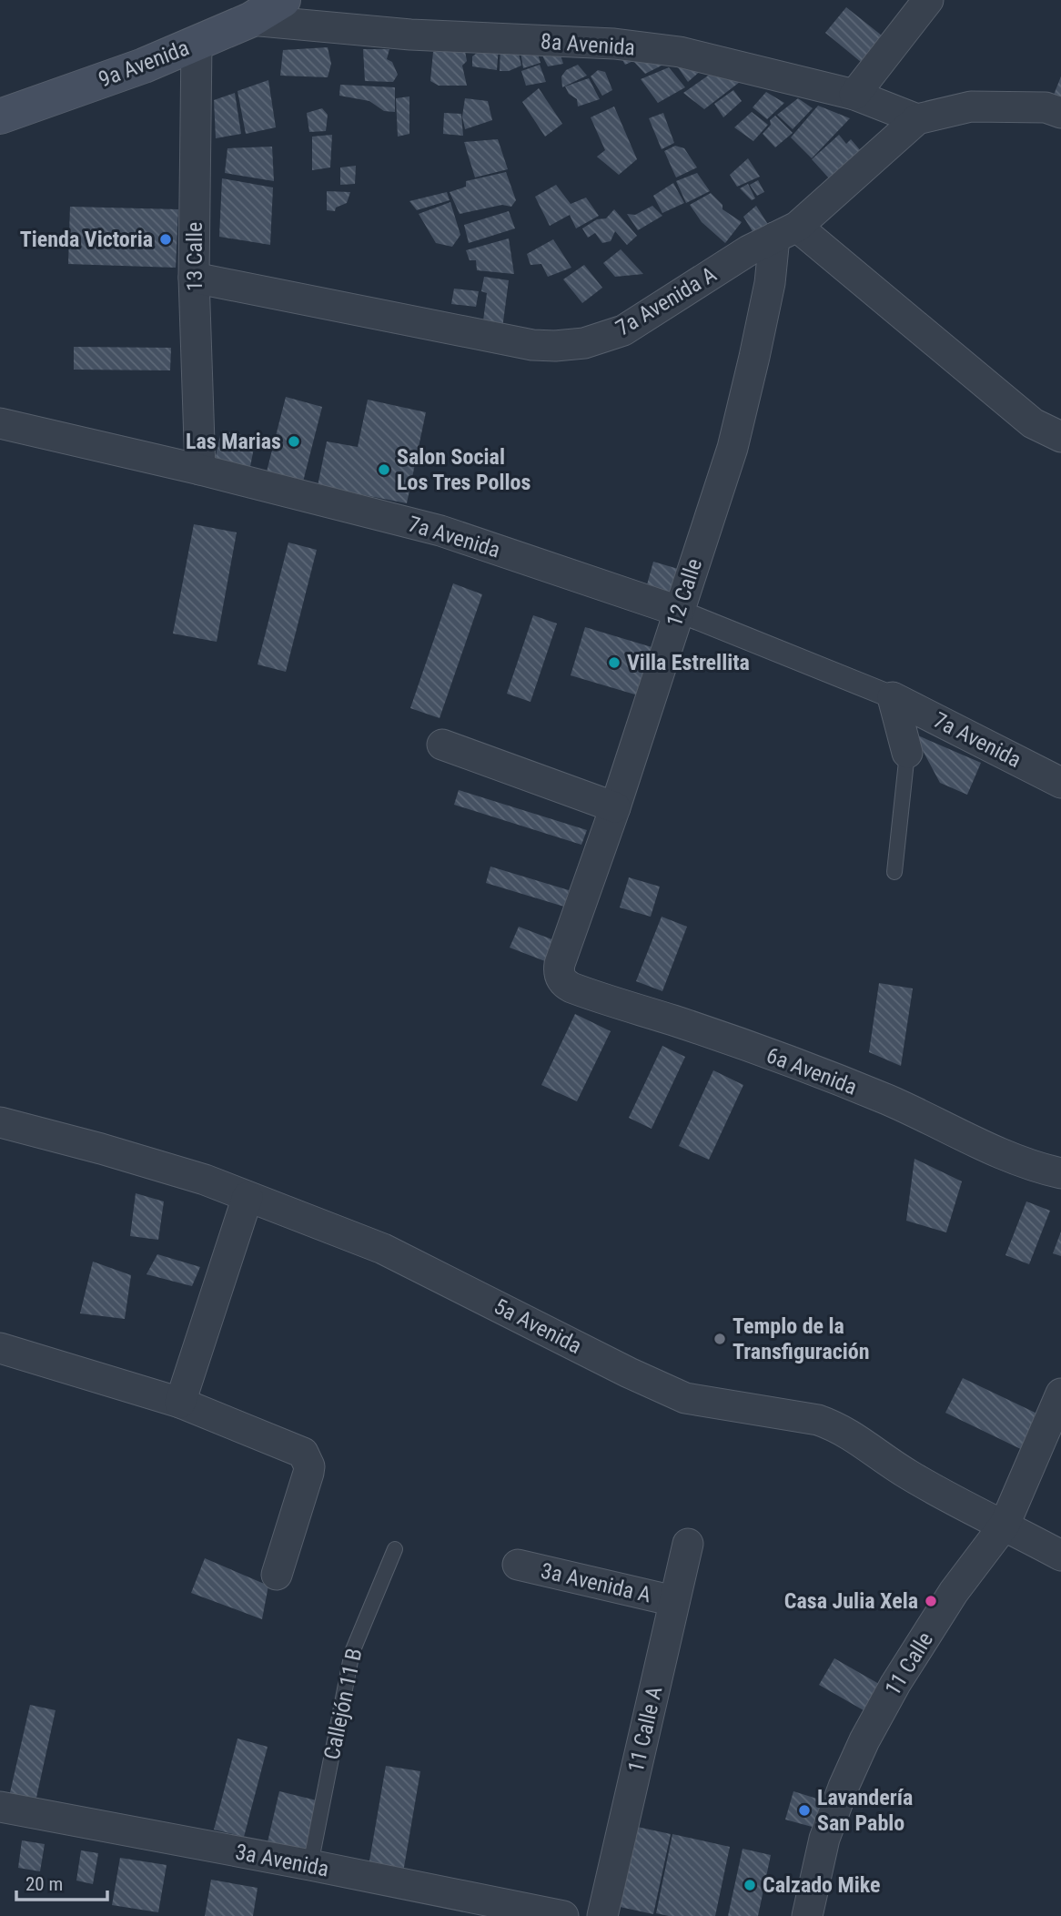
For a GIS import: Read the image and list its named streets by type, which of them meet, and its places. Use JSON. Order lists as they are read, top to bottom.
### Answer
{
  "streets": {
    "main road": ["9a Avenida"],
    "street": [
      "8a Avenida",
      "13 Calle",
      "7a Avenida A",
      "7a Avenida",
      "12 Calle",
      "6a Avenida",
      "5a Avenida",
      "3a Avenida A",
      "11 Calle",
      "11 Calle A",
      "3a Avenida"
    ],
    "lane": ["Callejón 11 B"]
  },
  "crossings": [
    ["8a Avenida", "9a Avenida"],
    ["9a Avenida", "13 Calle"],
    ["13 Calle", "7a Avenida A"],
    ["13 Calle", "7a Avenida"],
    ["7a Avenida A", "12 Calle"],
    ["7a Avenida", "12 Calle"],
    ["12 Calle", "6a Avenida"],
    ["5a Avenida", "11 Calle"],
    ["3a Avenida A", "11 Calle A"],
    ["Callejón 11 B", "3a Avenida"]
  ],
  "places": [
    "Tienda Victoria",
    "Las Marias",
    "Salon Social Los Tres Pollos",
    "Villa Estrellita",
    "Templo de la Transfiguración",
    "Casa Julia Xela",
    "Lavandería San Pablo",
    "Calzado Mike"
  ],
  "scale_bar": "20 m"
}
